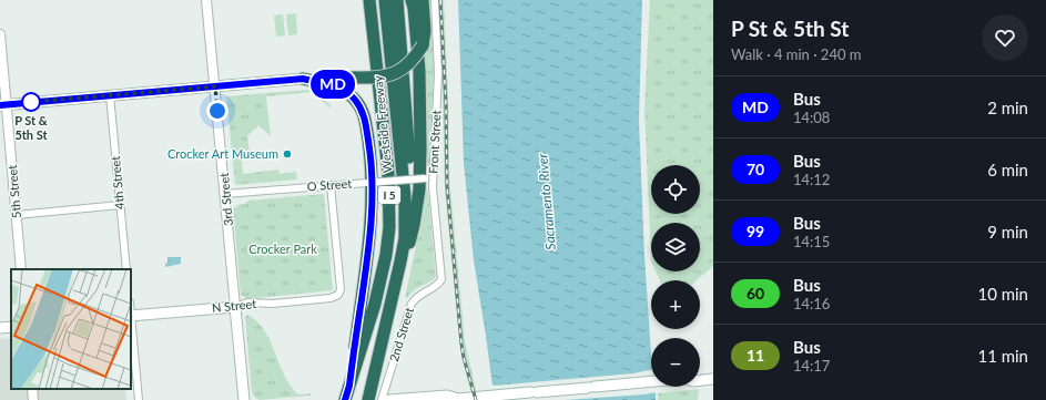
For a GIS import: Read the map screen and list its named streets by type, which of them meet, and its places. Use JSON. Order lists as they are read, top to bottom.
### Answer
{
  "streets": {
    "highway": ["Westside Freeway", "I 5"],
    "main road": ["3rd Street", "N Street"],
    "street": [
      "Front Street",
      "4th Street",
      "O Street",
      "5th Street",
      "2nd Street"
    ]
  },
  "crossings": [
    ["Front Street", "O Street"],
    ["Front Street", "2nd Street"],
    ["O Street", "3rd Street"],
    ["O Street", "N Street"],
    ["3rd Street", "N Street"]
  ],
  "water": ["Sacramento River"],
  "parks": ["Crocker Park"],
  "places": ["P St & 5th St", "Crocker Art Museum"],
  "lines": ["bus line MD"],
  "page": {
    "on_map": "MD",
    "heading": ["P St & 5th St", "Walk · 4 min · 240 m"],
    "list": [
      {
        "mark": "MD",
        "name": "Bus",
        "note": "14:08",
        "value": "2 min"
      },
      {
        "mark": "70",
        "name": "Bus",
        "note": "14:12",
        "value": "6 min"
      },
      {
        "mark": "99",
        "name": "Bus",
        "note": "14:15",
        "value": "9 min"
      },
      {
        "mark": "60",
        "name": "Bus",
        "note": "14:16",
        "value": "10 min"
      },
      {
        "mark": "11",
        "name": "Bus",
        "note": "14:17",
        "value": "11 min"
      }
    ],
    "map_buttons": ["+", "−"]
  }
}
